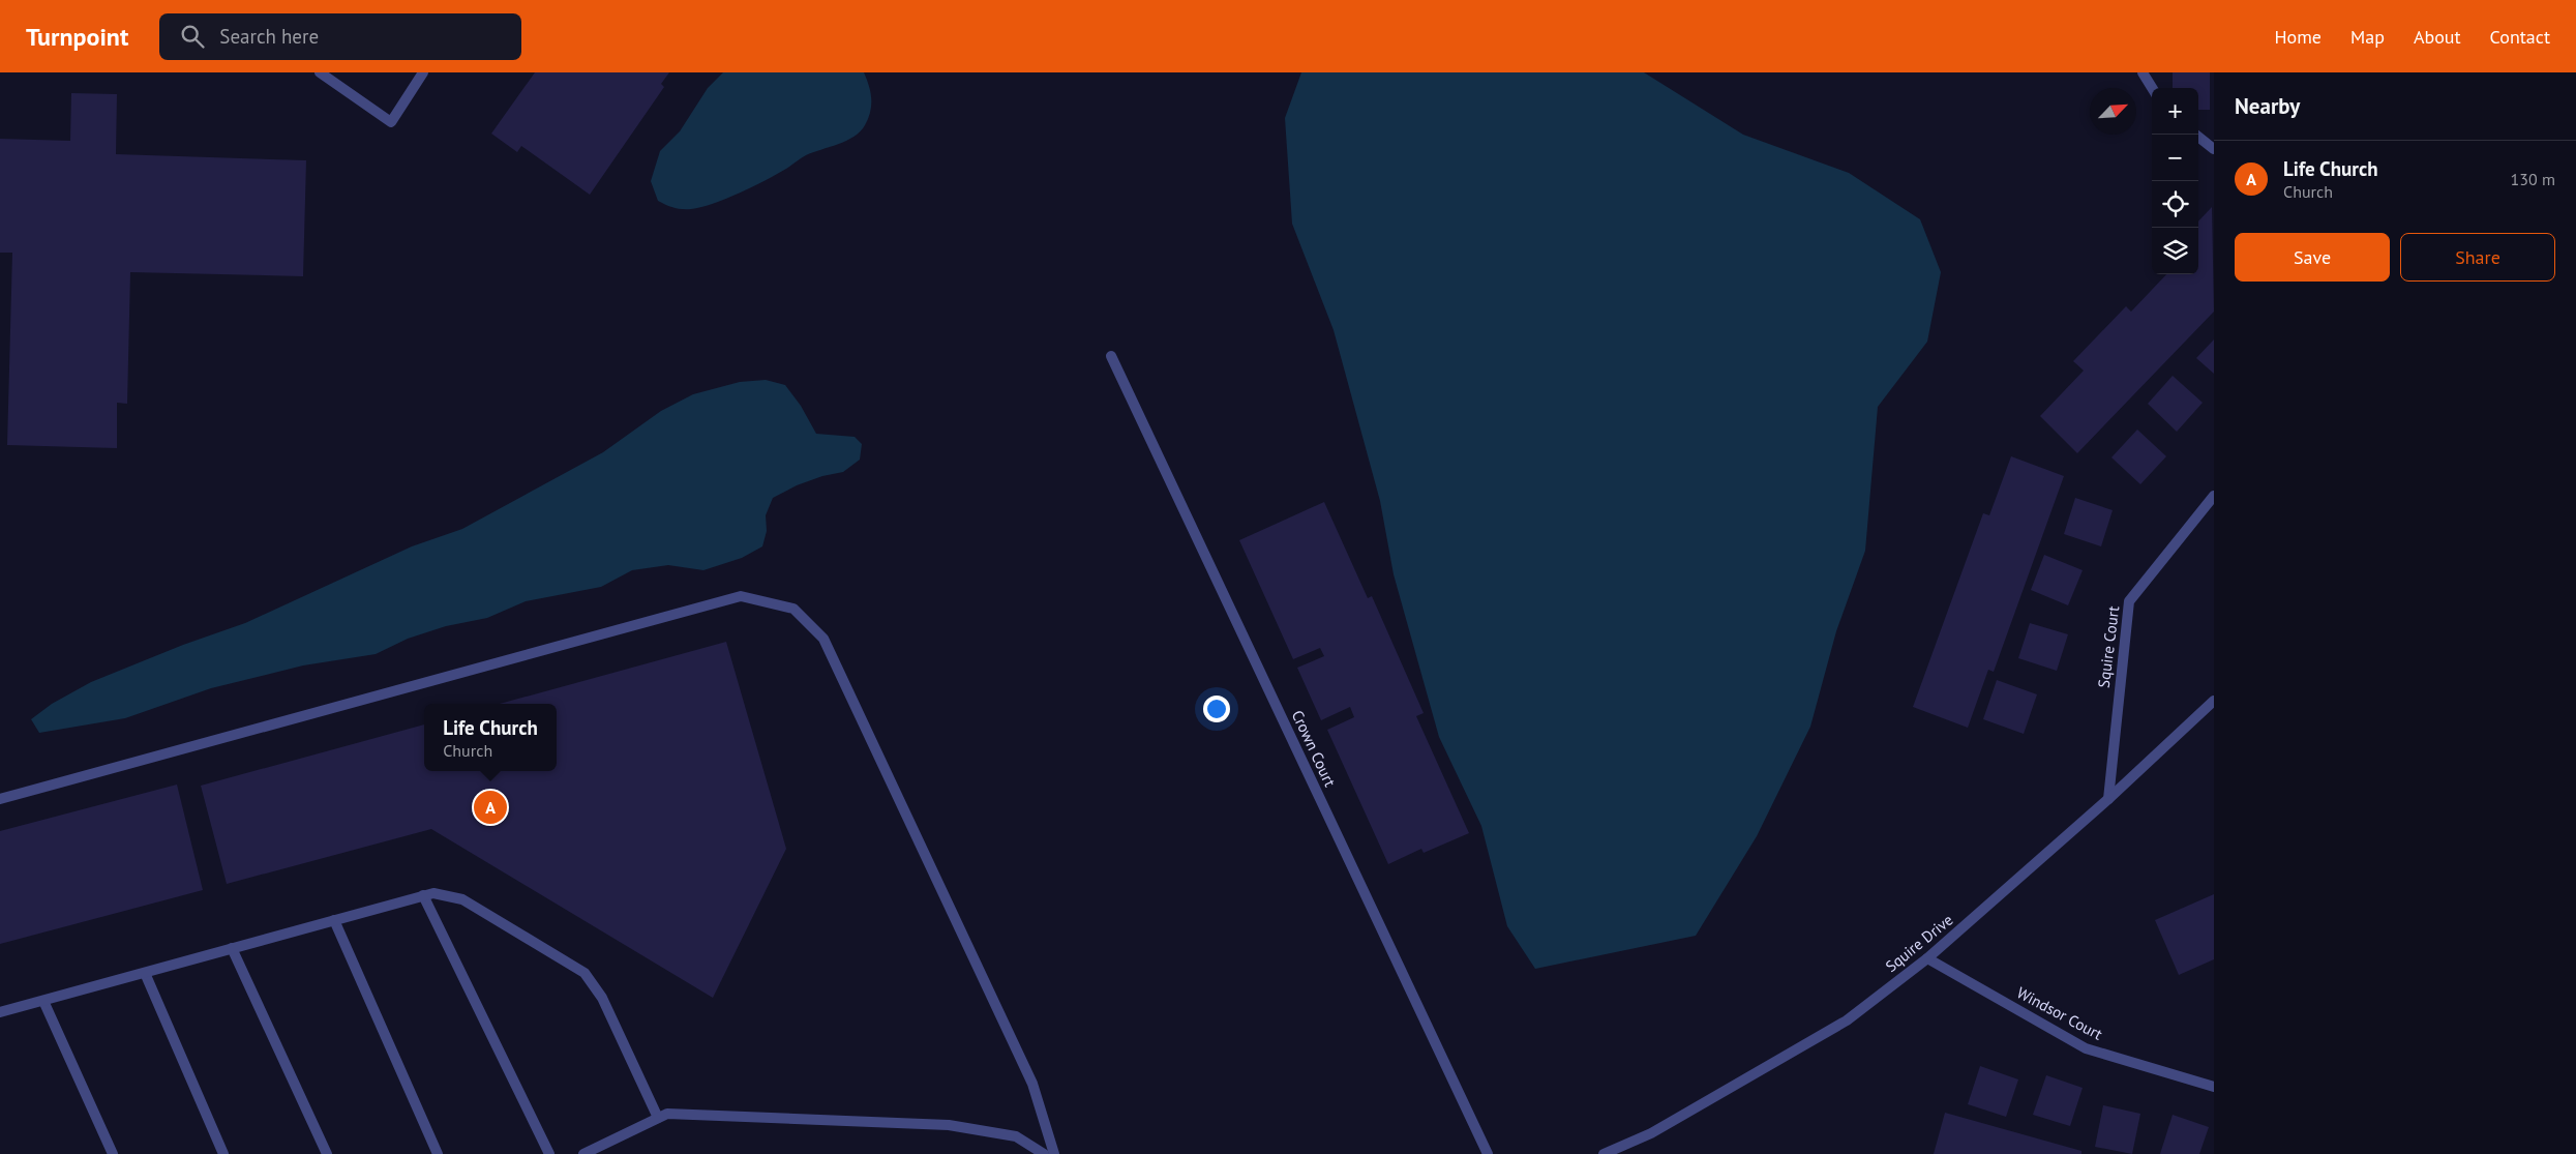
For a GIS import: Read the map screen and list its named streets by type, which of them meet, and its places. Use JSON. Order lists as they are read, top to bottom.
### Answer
{
  "streets": {
    "street": [
      "Squire Court",
      "Crown Court",
      "Squire Drive",
      "Windsor Court"
    ]
  },
  "crossings": [
    ["Squire Court", "Squire Drive"],
    ["Squire Drive", "Windsor Court"]
  ],
  "north": "top right",
  "page": {
    "header": "Turnpoint",
    "search": "Search here",
    "nav": [
      "Home",
      "Map",
      "About",
      "Contact"
    ],
    "heading": "Nearby",
    "map_buttons": ["+", "−"],
    "list": [
      {
        "mark": "A",
        "name": "Life Church",
        "note": "Church",
        "value": "130 m"
      }
    ],
    "buttons": ["Save", "Share"],
    "popup": ["Life Church", "Church"],
    "pins": "A"
  }
}
